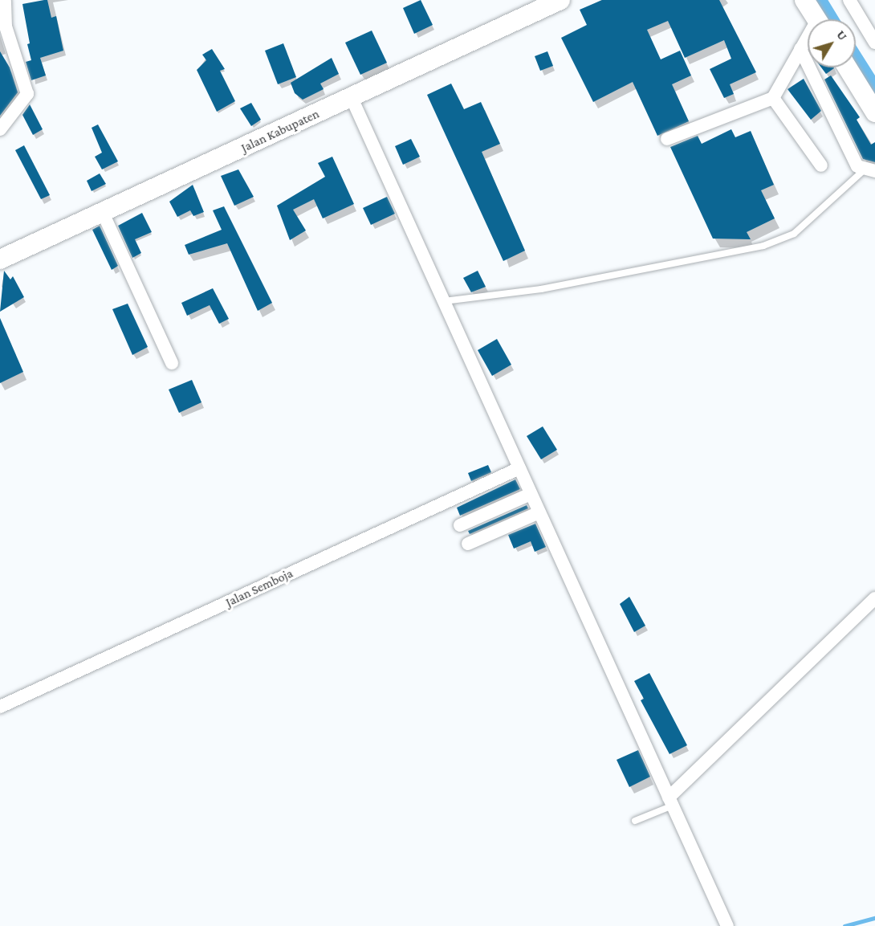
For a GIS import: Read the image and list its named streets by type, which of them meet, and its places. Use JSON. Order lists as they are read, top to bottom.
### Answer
{
  "streets": {
    "main road": ["Jalan Kabupaten"],
    "street": ["Jalan Semboja"]
  },
  "north": "top right"
}
